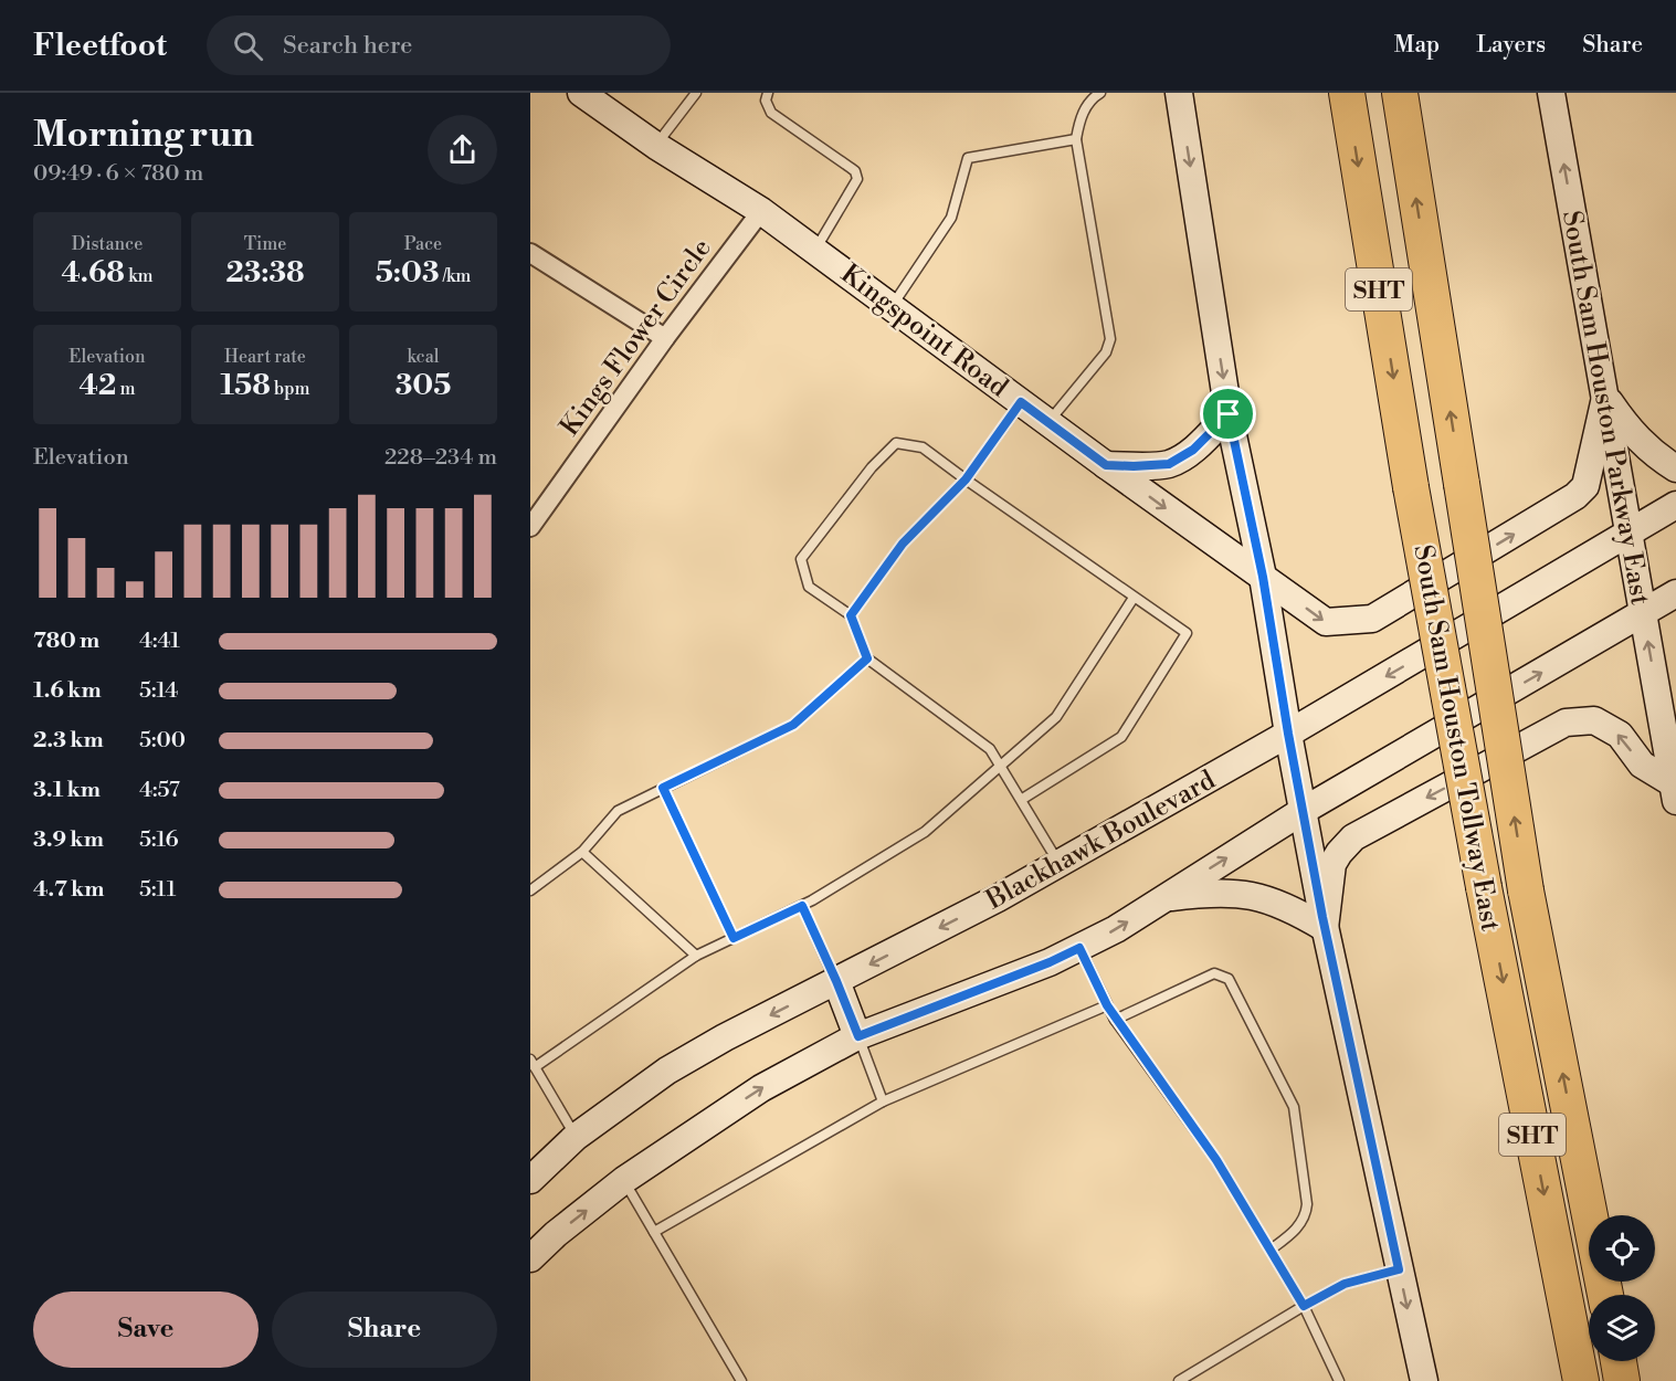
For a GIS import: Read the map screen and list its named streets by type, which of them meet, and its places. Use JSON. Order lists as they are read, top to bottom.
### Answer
{
  "streets": {
    "highway": ["SHT", "South Sam Houston Tollway East"],
    "main road": ["Kingspoint Road", "South Sam Houston Parkway East", "Blackhawk Boulevard"],
    "street": ["Kings Flower Circle"]
  },
  "crossings": [
    ["Kingspoint Road", "Kings Flower Circle"],
    ["Kingspoint Road", "South Sam Houston Parkway East"],
    ["South Sam Houston Parkway East", "Blackhawk Boulevard"]
  ],
  "one_way": ["South Sam Houston Parkway East"],
  "page": {
    "header": "Fleetfoot",
    "search": "Search here",
    "nav": ["Map", "Layers", "Share"],
    "heading": ["Morning run", "09:49 · 6 × 780 m"],
    "stats": [
      ["Distance", "4.68 km"],
      ["Time", "23:38"],
      ["Pace", "5:03 /km"],
      ["Elevation", "42 m"],
      ["Heart rate", "158 bpm"],
      ["kcal", "305"]
    ],
    "chart": ["Elevation", "228–234 m"],
    "list": [
      {
        "name": "780 m",
        "note": "4:41"
      },
      {
        "name": "1.6 km",
        "note": "5:14"
      },
      {
        "name": "2.3 km",
        "note": "5:00"
      },
      {
        "name": "3.1 km",
        "note": "4:57"
      },
      {
        "name": "3.9 km",
        "note": "5:16"
      },
      {
        "name": "4.7 km",
        "note": "5:11"
      }
    ],
    "buttons": ["Save", "Share"]
  }
}
